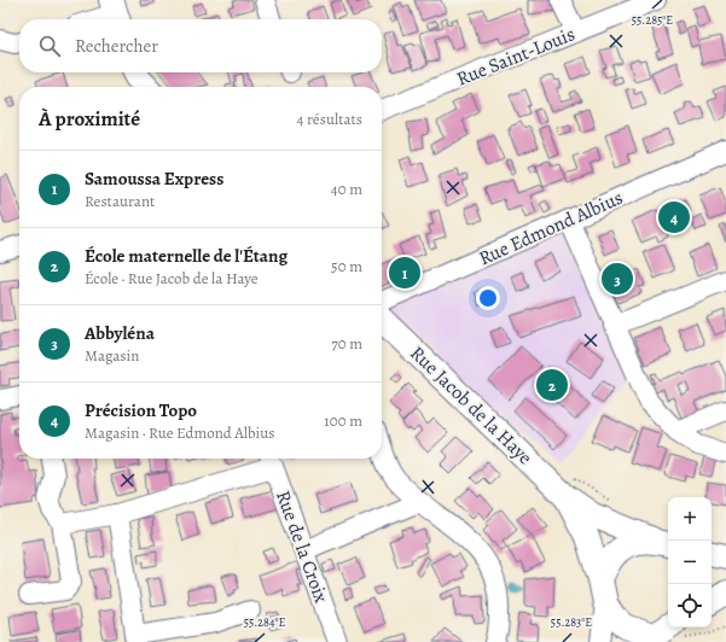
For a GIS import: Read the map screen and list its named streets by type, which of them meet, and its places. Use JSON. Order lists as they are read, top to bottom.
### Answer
{
  "streets": {
    "main road": ["Rue Jacob de la Haye"],
    "street": ["Rue Saint-Louis", "Rue Edmond Albius", "Rue de la Croix"]
  },
  "page": {
    "search": "Rechercher",
    "heading": ["À proximité", "4 résultats"],
    "list": [
      {
        "mark": "1",
        "name": "Samoussa Express",
        "note": "Restaurant",
        "value": "40 m"
      },
      {
        "mark": "2",
        "name": "École maternelle de l'Étang",
        "note": "École · Rue Jacob de la Haye",
        "value": "50 m"
      },
      {
        "mark": "3",
        "name": "Abbyléna",
        "note": "Magasin",
        "value": "70 m"
      },
      {
        "mark": "4",
        "name": "Précision Topo",
        "note": "Magasin · Rue Edmond Albius",
        "value": "100 m"
      }
    ],
    "pins": [
      "4",
      "1",
      "3",
      "2"
    ],
    "map_buttons": ["+", "−"]
  },
  "coordinates": ["55.285°E", "55.284°E", "55.283°E"]
}
